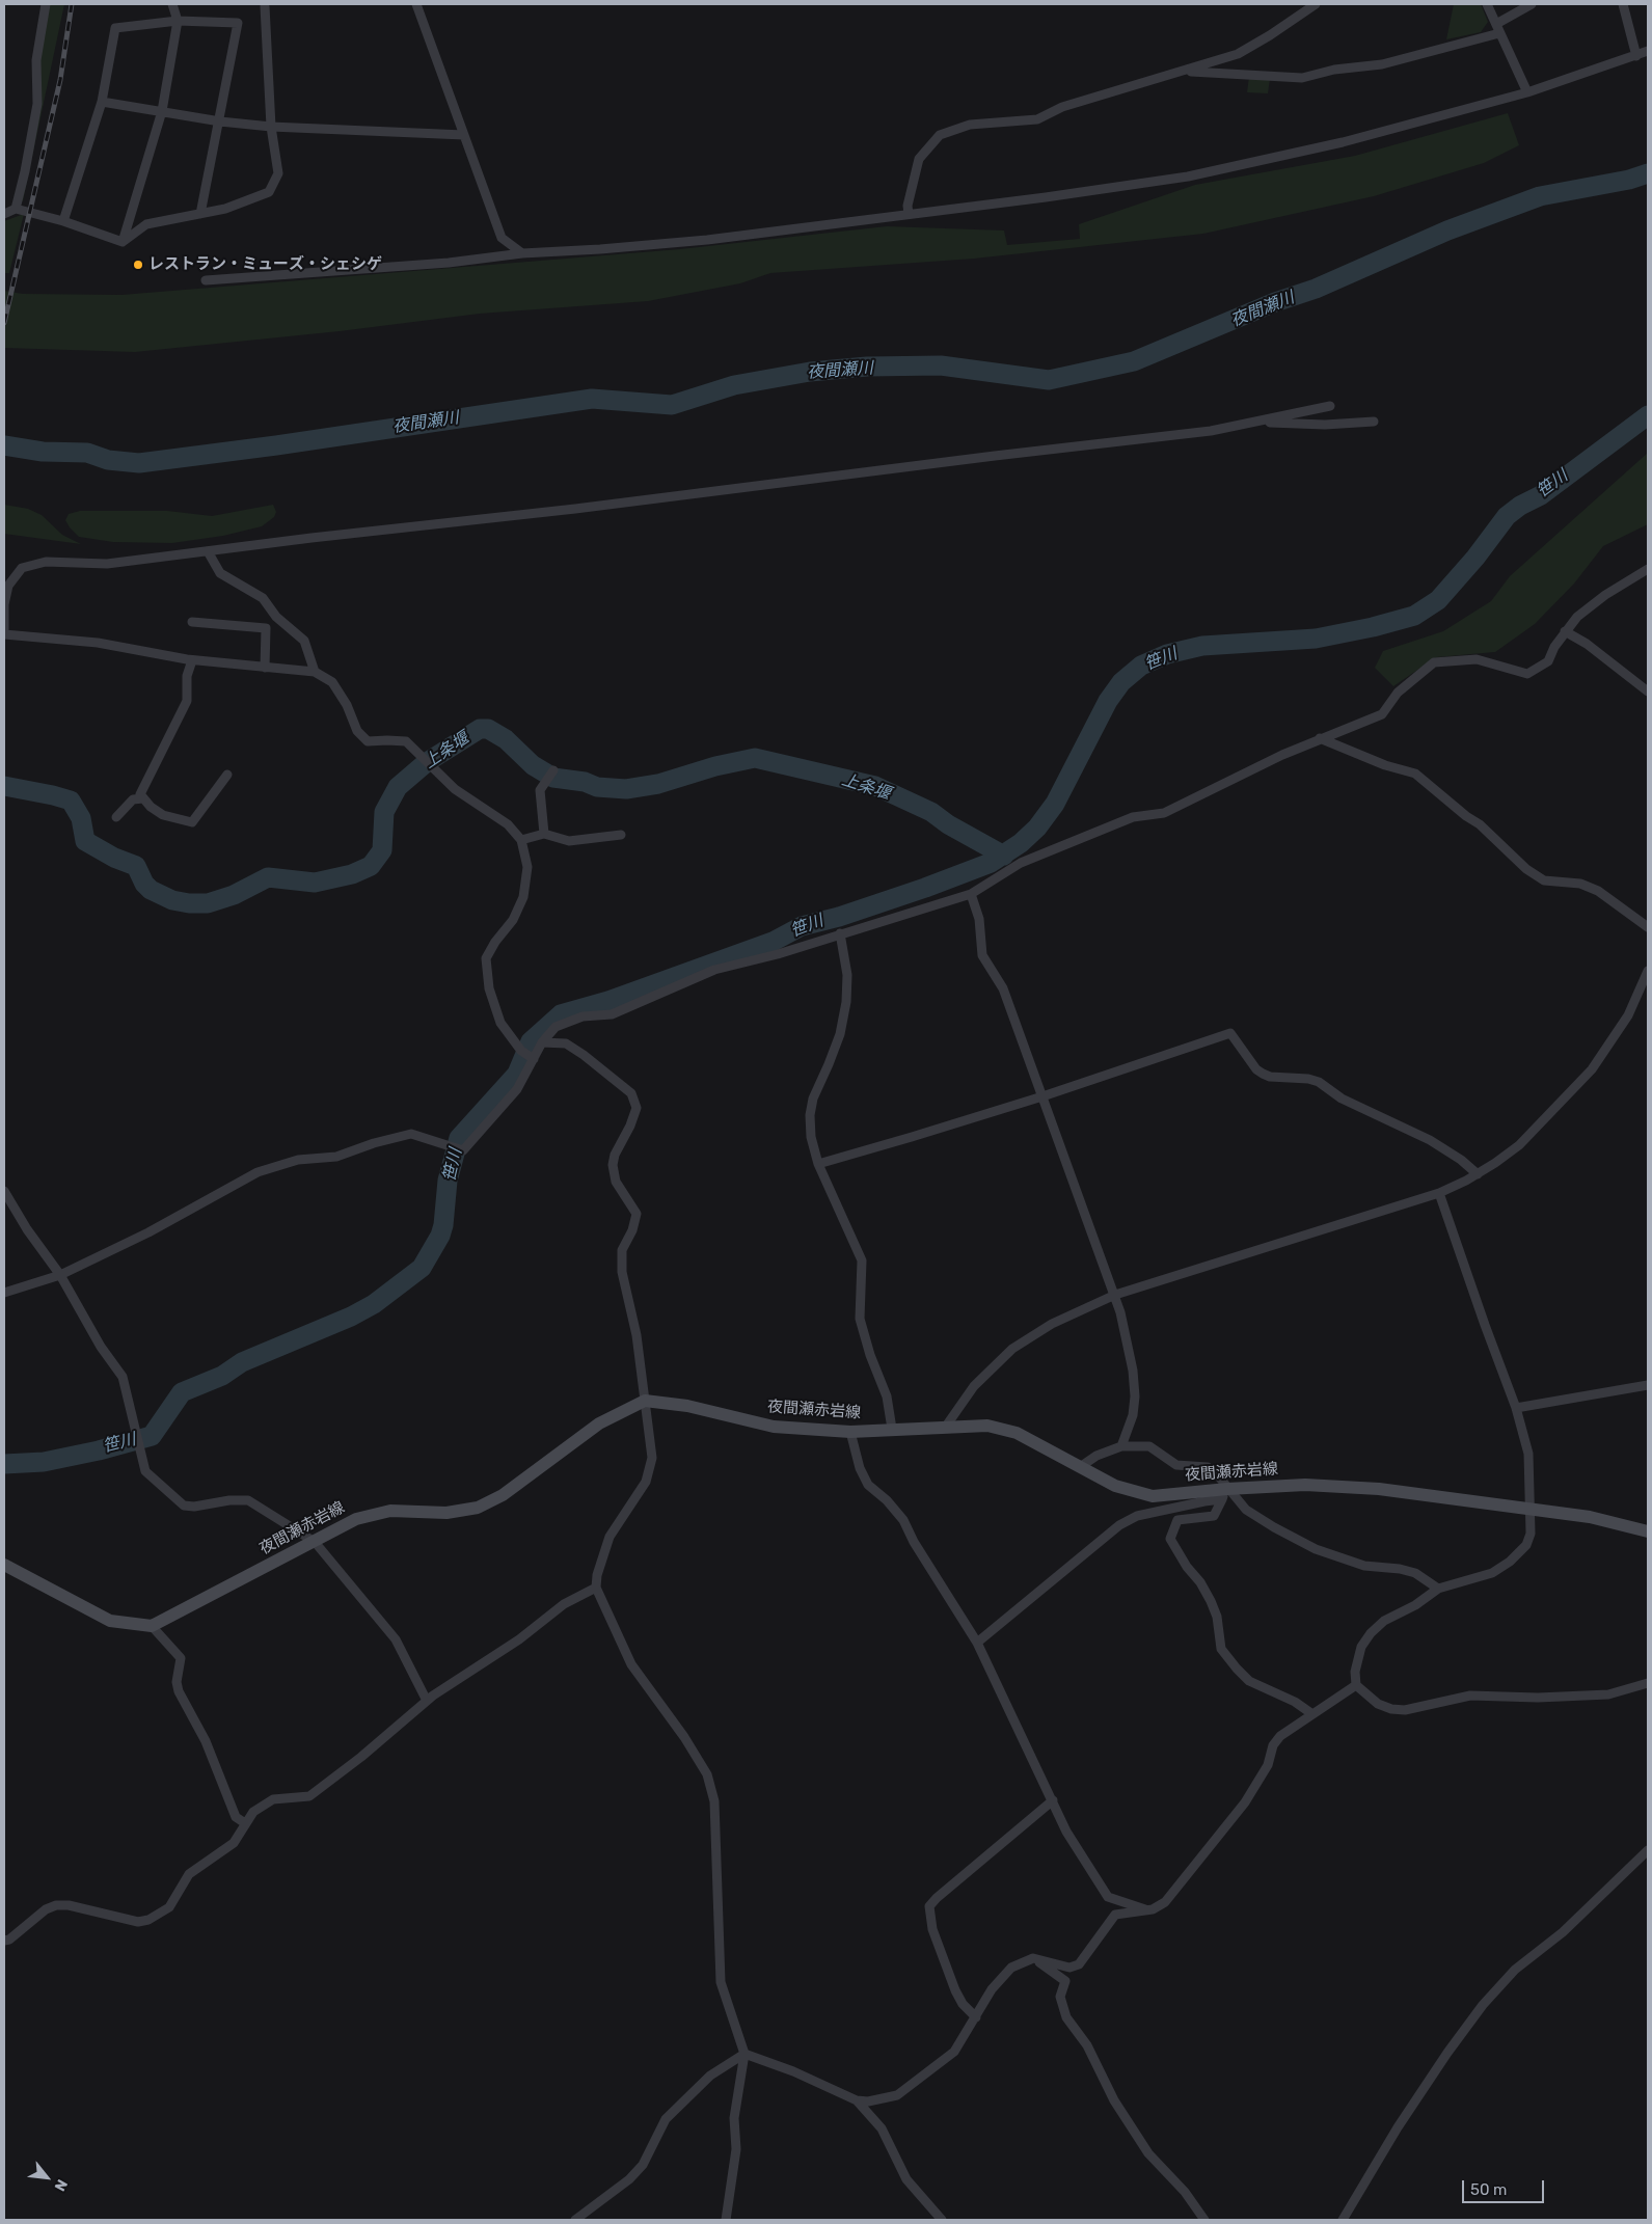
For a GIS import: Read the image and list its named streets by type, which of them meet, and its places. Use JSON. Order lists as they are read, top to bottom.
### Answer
{
  "streets": {
    "main road": ["夜間瀬赤岩線"]
  },
  "water": ["夜間瀬川", "笹川", "上条堰"],
  "places": ["レストラン・ミューズ・シェシゲ"],
  "scale_bar": "50 m",
  "north": "bottom right"
}
